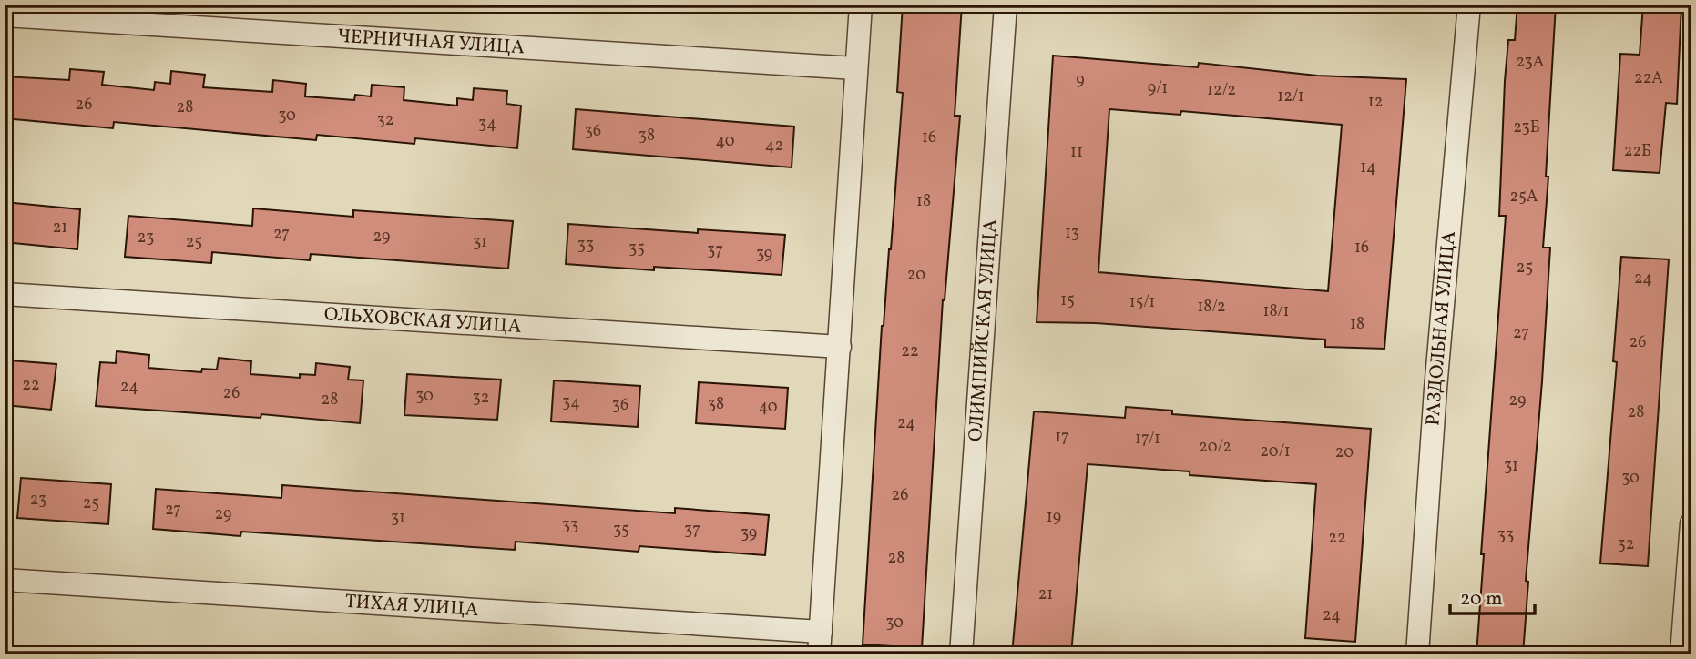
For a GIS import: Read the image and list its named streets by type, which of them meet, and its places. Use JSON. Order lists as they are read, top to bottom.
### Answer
{
  "streets": {
    "street": [
      "ЧЕРНИЧНАЯ УЛИЦА",
      "ОЛЬХОВСКАЯ УЛИЦА",
      "ОЛИМПИЙСКАЯ УЛИЦА",
      "РАЗДОЛЬНАЯ УЛИЦА",
      "ТИХАЯ УЛИЦА"
    ]
  },
  "house_numbers": [
    "23А",
    "22А",
    "9",
    "9/1",
    "12/2",
    "12/1",
    "12",
    "26",
    "28",
    "30",
    "32",
    "34",
    "23Б",
    "36",
    "38",
    "16",
    "40",
    "42",
    "22Б",
    "11",
    "14",
    "25А",
    "18",
    "21",
    "13",
    "27",
    "29",
    "23",
    "25",
    "31",
    "33",
    "16",
    "35",
    "37",
    "39",
    "25",
    "20",
    "24",
    "15",
    "15/1",
    "18/2",
    "18/1",
    "18",
    "27",
    "26",
    "22",
    "22",
    "24",
    "26",
    "30",
    "32",
    "28",
    "29",
    "34",
    "38",
    "36",
    "40",
    "28",
    "24",
    "17",
    "17/1",
    "20/2",
    "20/1",
    "20",
    "31",
    "30",
    "26",
    "23",
    "25",
    "27",
    "29",
    "19",
    "31",
    "33",
    "35",
    "37",
    "39",
    "33",
    "22",
    "32",
    "28",
    "21",
    "24",
    "30"
  ],
  "scale_bar": "20 m"
}
